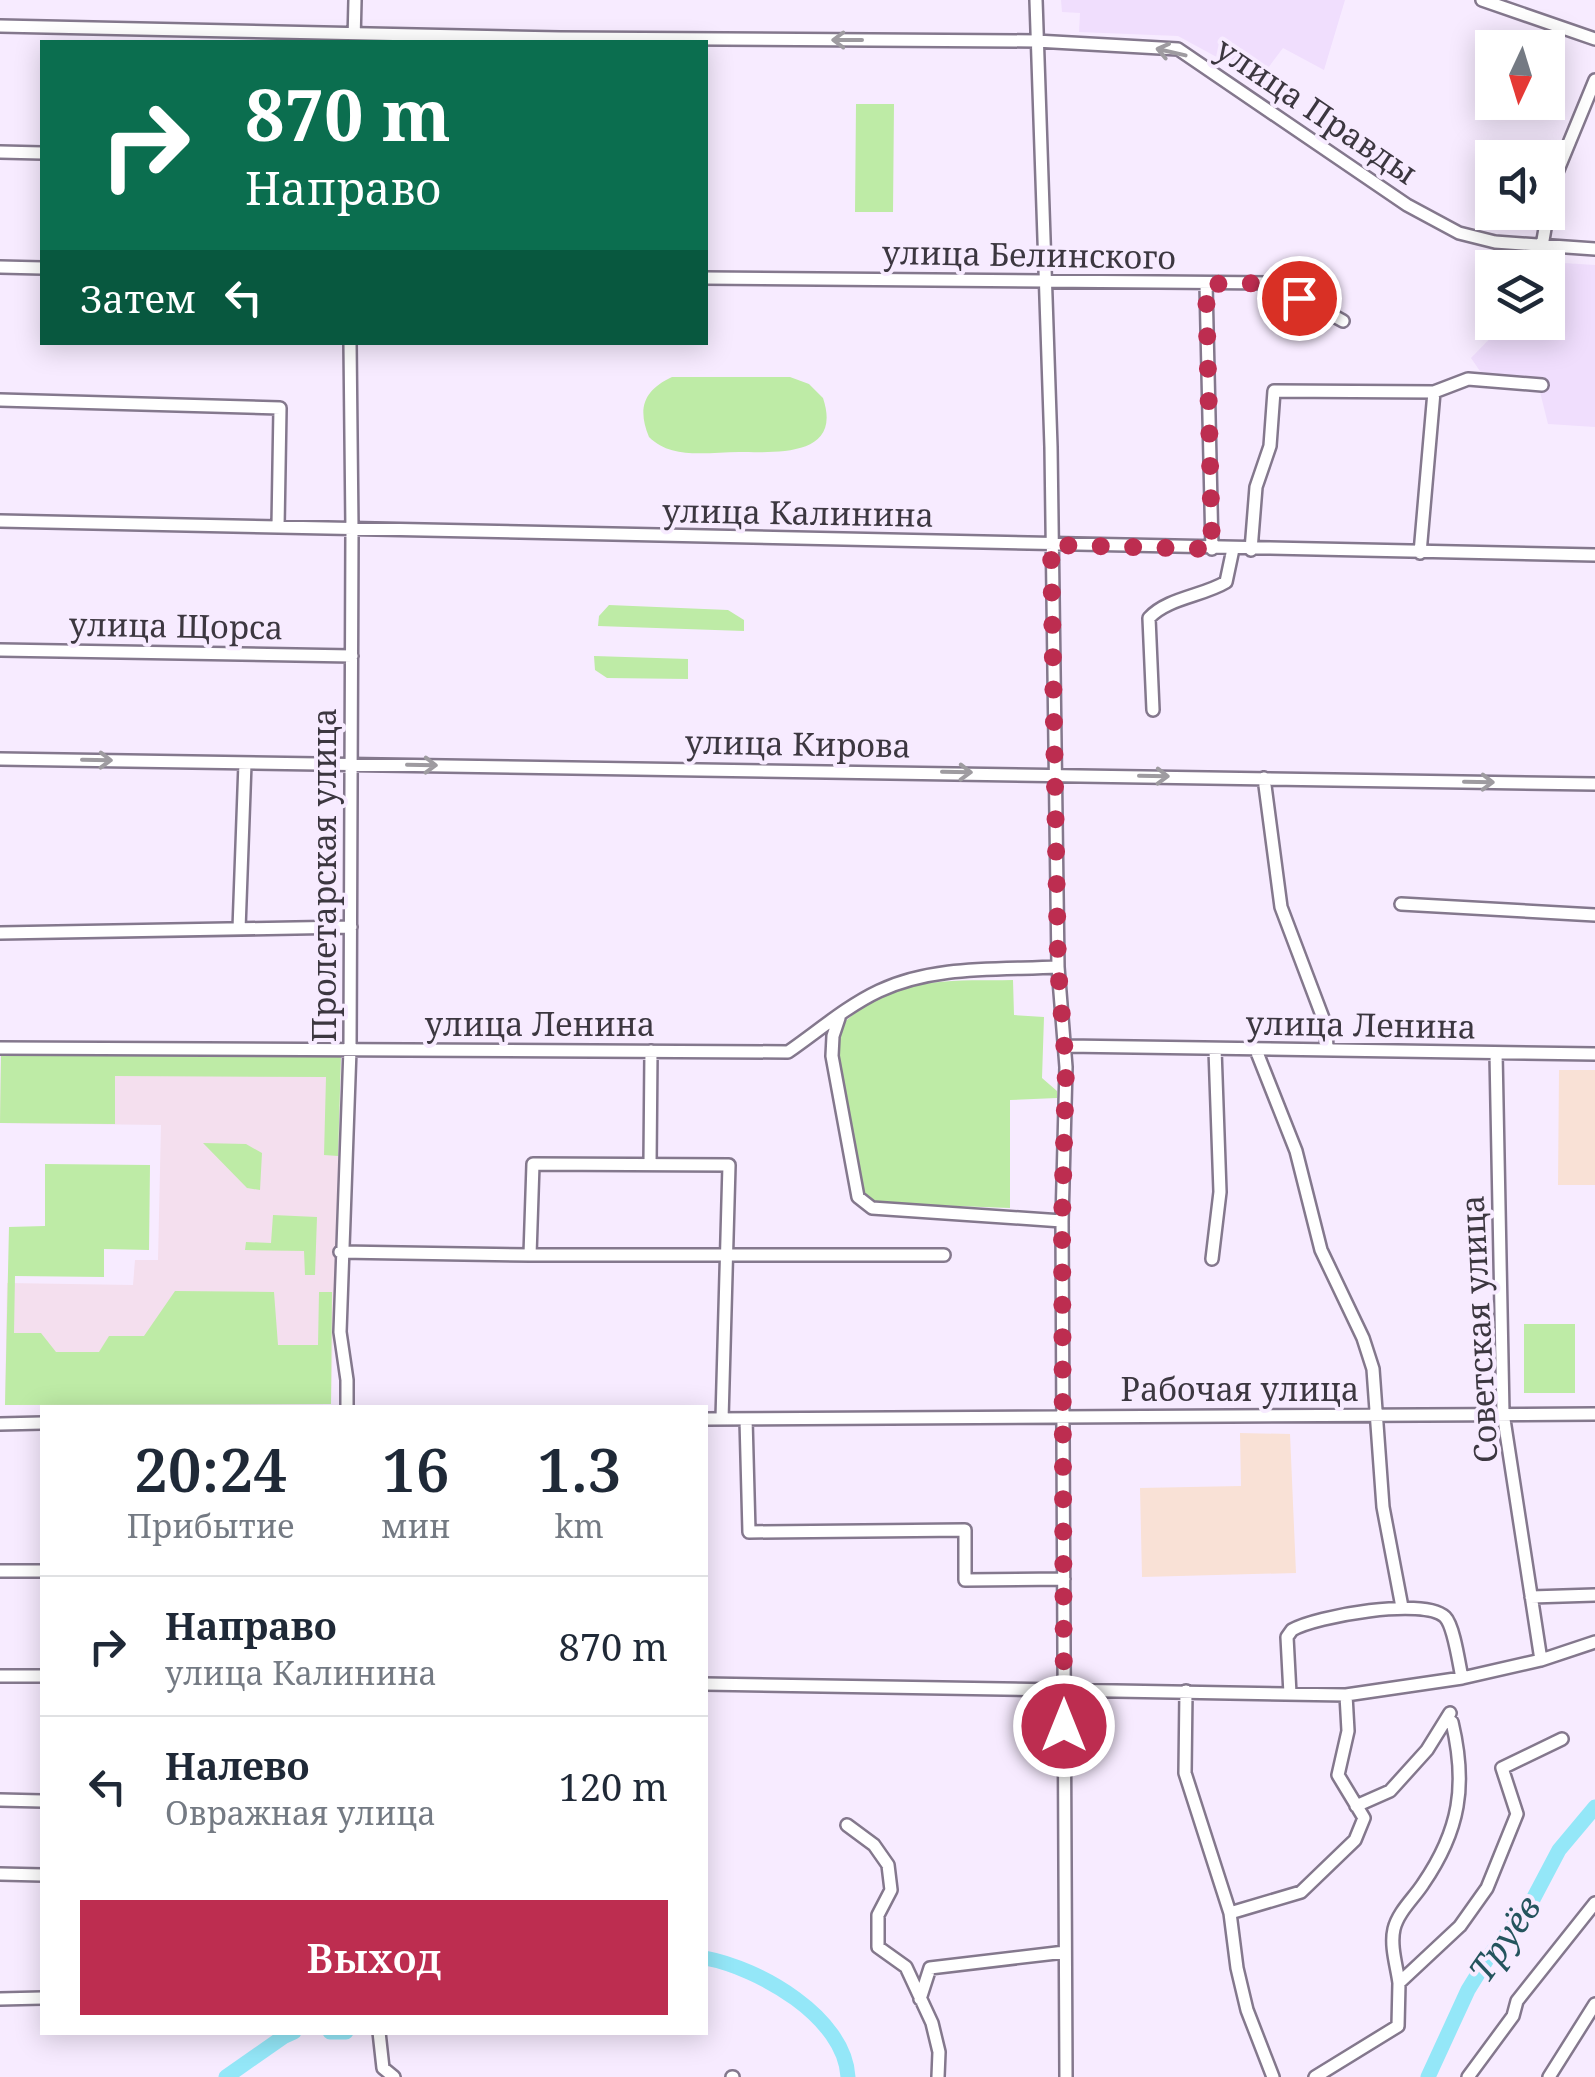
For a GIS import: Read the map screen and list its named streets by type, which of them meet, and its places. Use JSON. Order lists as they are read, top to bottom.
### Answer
{
  "streets": {
    "street": [
      "улица Правды",
      "улица Белинского",
      "улица Калинина",
      "улица Щорса",
      "улица Кирова",
      "Пролетарская улица",
      "улица Ленина",
      "Советская улица",
      "Рабочая улица"
    ]
  },
  "crossings": [
    ["улица Калинина", "Пролетарская улица"],
    ["улица Щорса", "Пролетарская улица"],
    ["улица Кирова", "Пролетарская улица"],
    ["Пролетарская улица", "улица Ленина"],
    ["улица Ленина", "Советская улица"],
    ["Советская улица", "Рабочая улица"]
  ],
  "one_way": ["улица Правды", "улица Кирова"],
  "water": ["Труёв"],
  "north": "bottom",
  "page": {
    "turn": ["870 m", "Направо"],
    "then": "Затем",
    "eta": [
      "20:24",
      "Прибытие",
      "16",
      "мин",
      "1.3",
      "km"
    ],
    "list": [
      {
        "name": "Направо",
        "note": "улица Калинина",
        "value": "870 m"
      },
      {
        "name": "Налево",
        "note": "Овражная улица",
        "value": "120 m"
      }
    ],
    "buttons": "Выход"
  }
}
